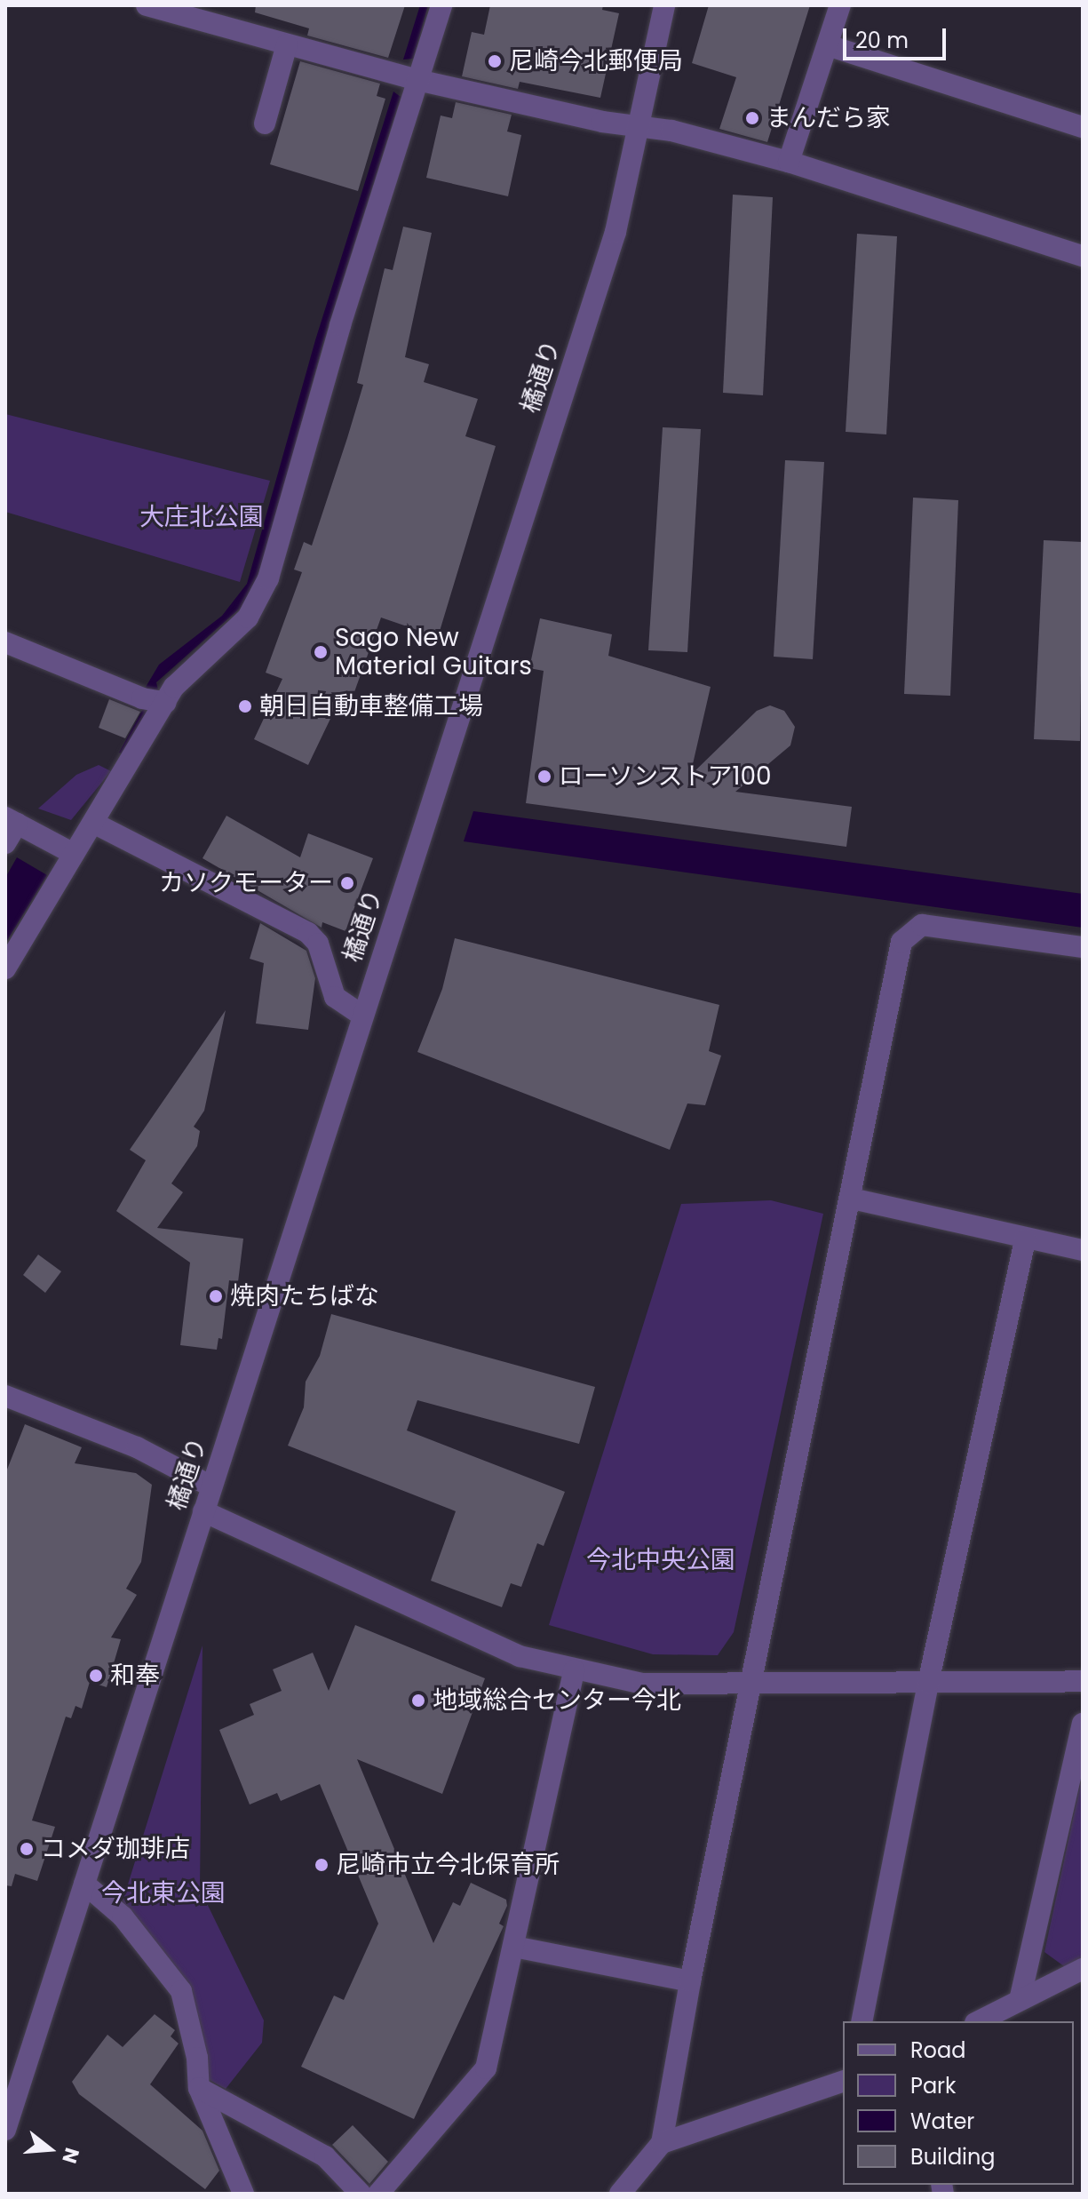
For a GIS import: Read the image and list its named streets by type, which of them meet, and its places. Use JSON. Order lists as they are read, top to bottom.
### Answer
{
  "streets": {
    "street": ["橘通り"]
  },
  "parks": ["大庄北公園", "今北中央公園", "今北東公園"],
  "places": [
    "尼崎今北郵便局",
    "まんだら家",
    "Sago New Material Guitars",
    "朝日自動車整備工場",
    "ローソンストア100",
    "カソクモーター",
    "焼肉たちばな",
    "和奉",
    "地域総合センター今北",
    "コメダ珈琲店",
    "尼崎市立今北保育所"
  ],
  "legend": [
    "Road",
    "Park",
    "Water",
    "Building"
  ],
  "scale_bar": "20 m",
  "north": "right"
}
